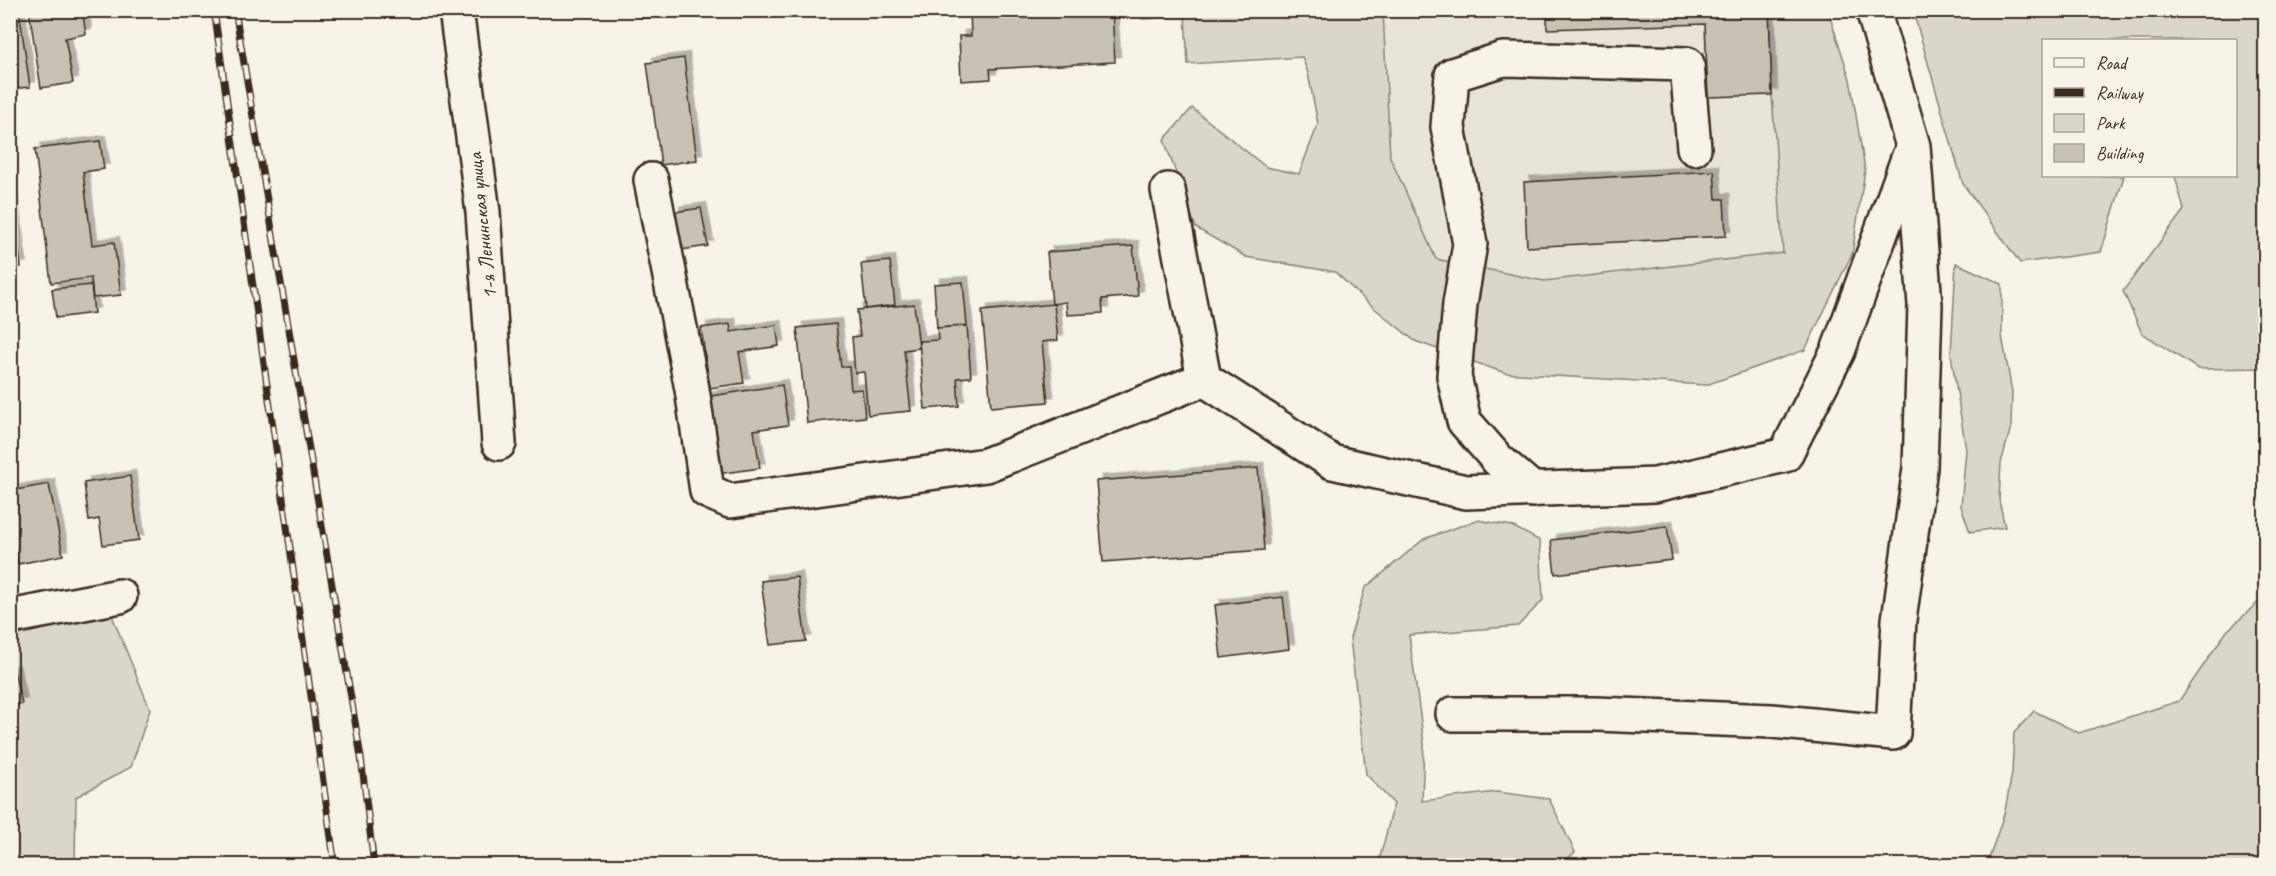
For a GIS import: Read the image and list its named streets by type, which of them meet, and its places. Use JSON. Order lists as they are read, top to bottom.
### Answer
{
  "streets": {
    "street": ["1-я Ленинская улица"]
  },
  "legend": [
    "Road",
    "Railway",
    "Park",
    "Building"
  ]
}
